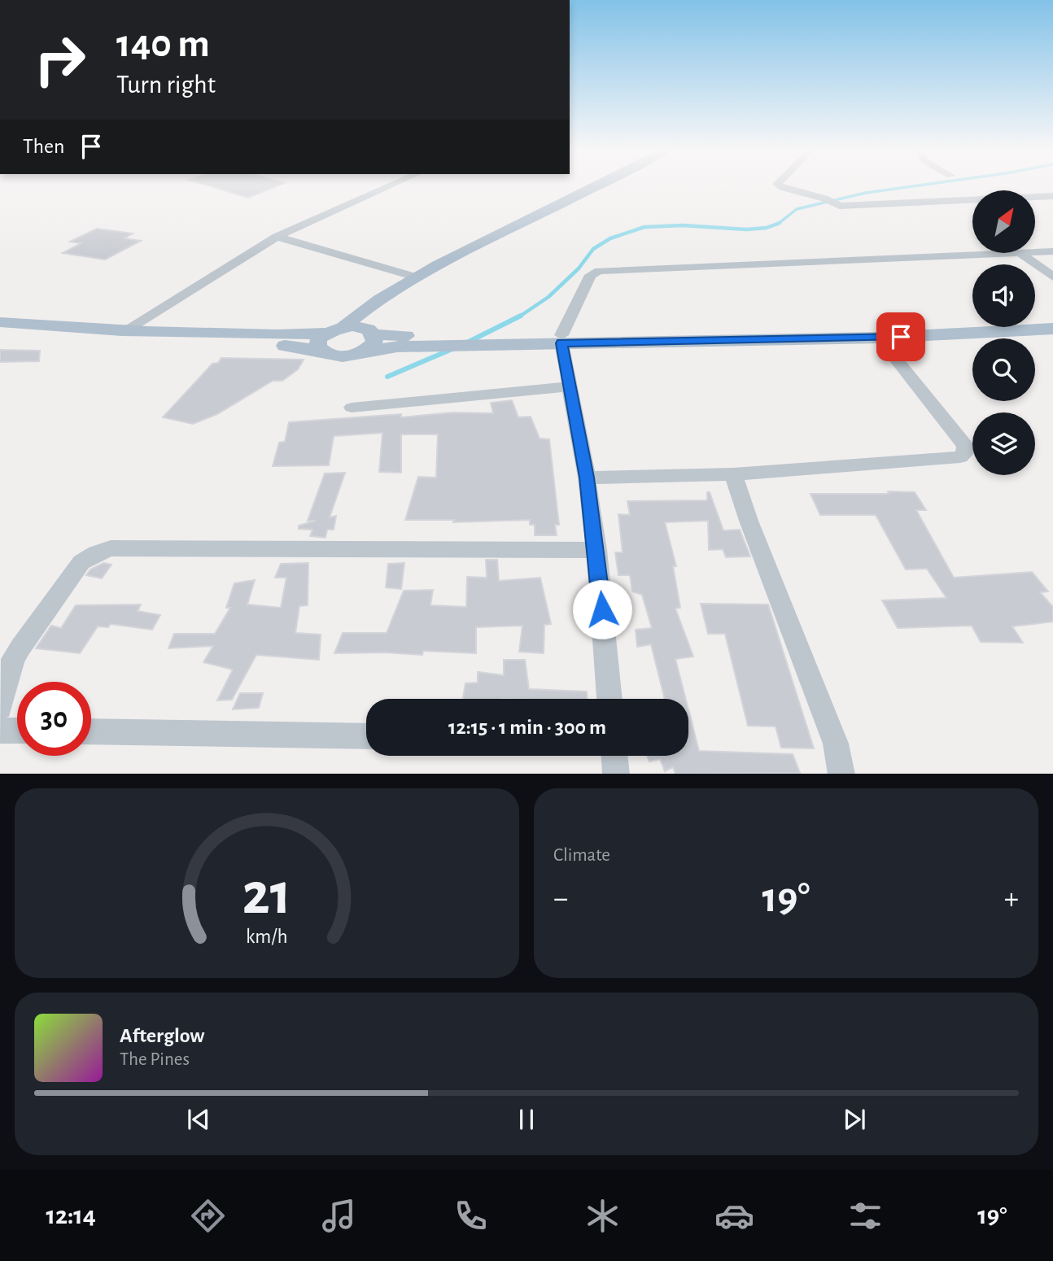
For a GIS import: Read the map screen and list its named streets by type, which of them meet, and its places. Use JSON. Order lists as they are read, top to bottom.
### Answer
{
  "north": "top right",
  "page": {
    "turn": ["140 m", "Turn right"],
    "then": "Then",
    "limit": "30",
    "trip": "12:15 · 1 min · 300 m",
    "tile": "Climate",
    "heat": ["−", "19°", "+"],
    "song": ["Afterglow", "The Pines"],
    "tabs": ["12:14", "19°"],
    "gauge": ["21", "km/h"]
  }
}
